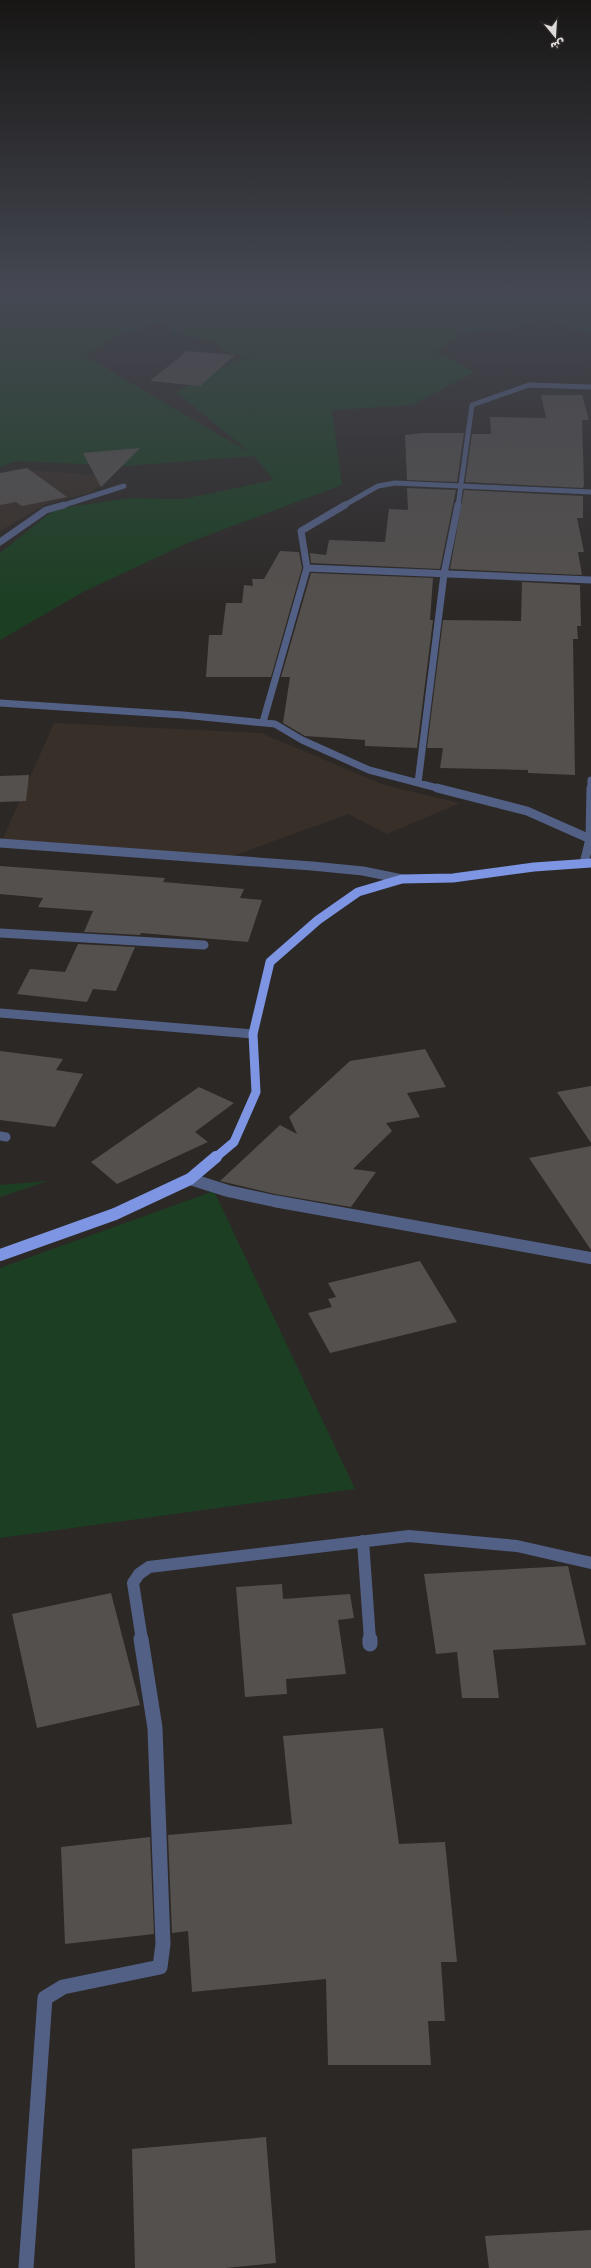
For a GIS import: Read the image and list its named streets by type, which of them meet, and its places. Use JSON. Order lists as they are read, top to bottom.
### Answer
{
  "north": "bottom"
}
